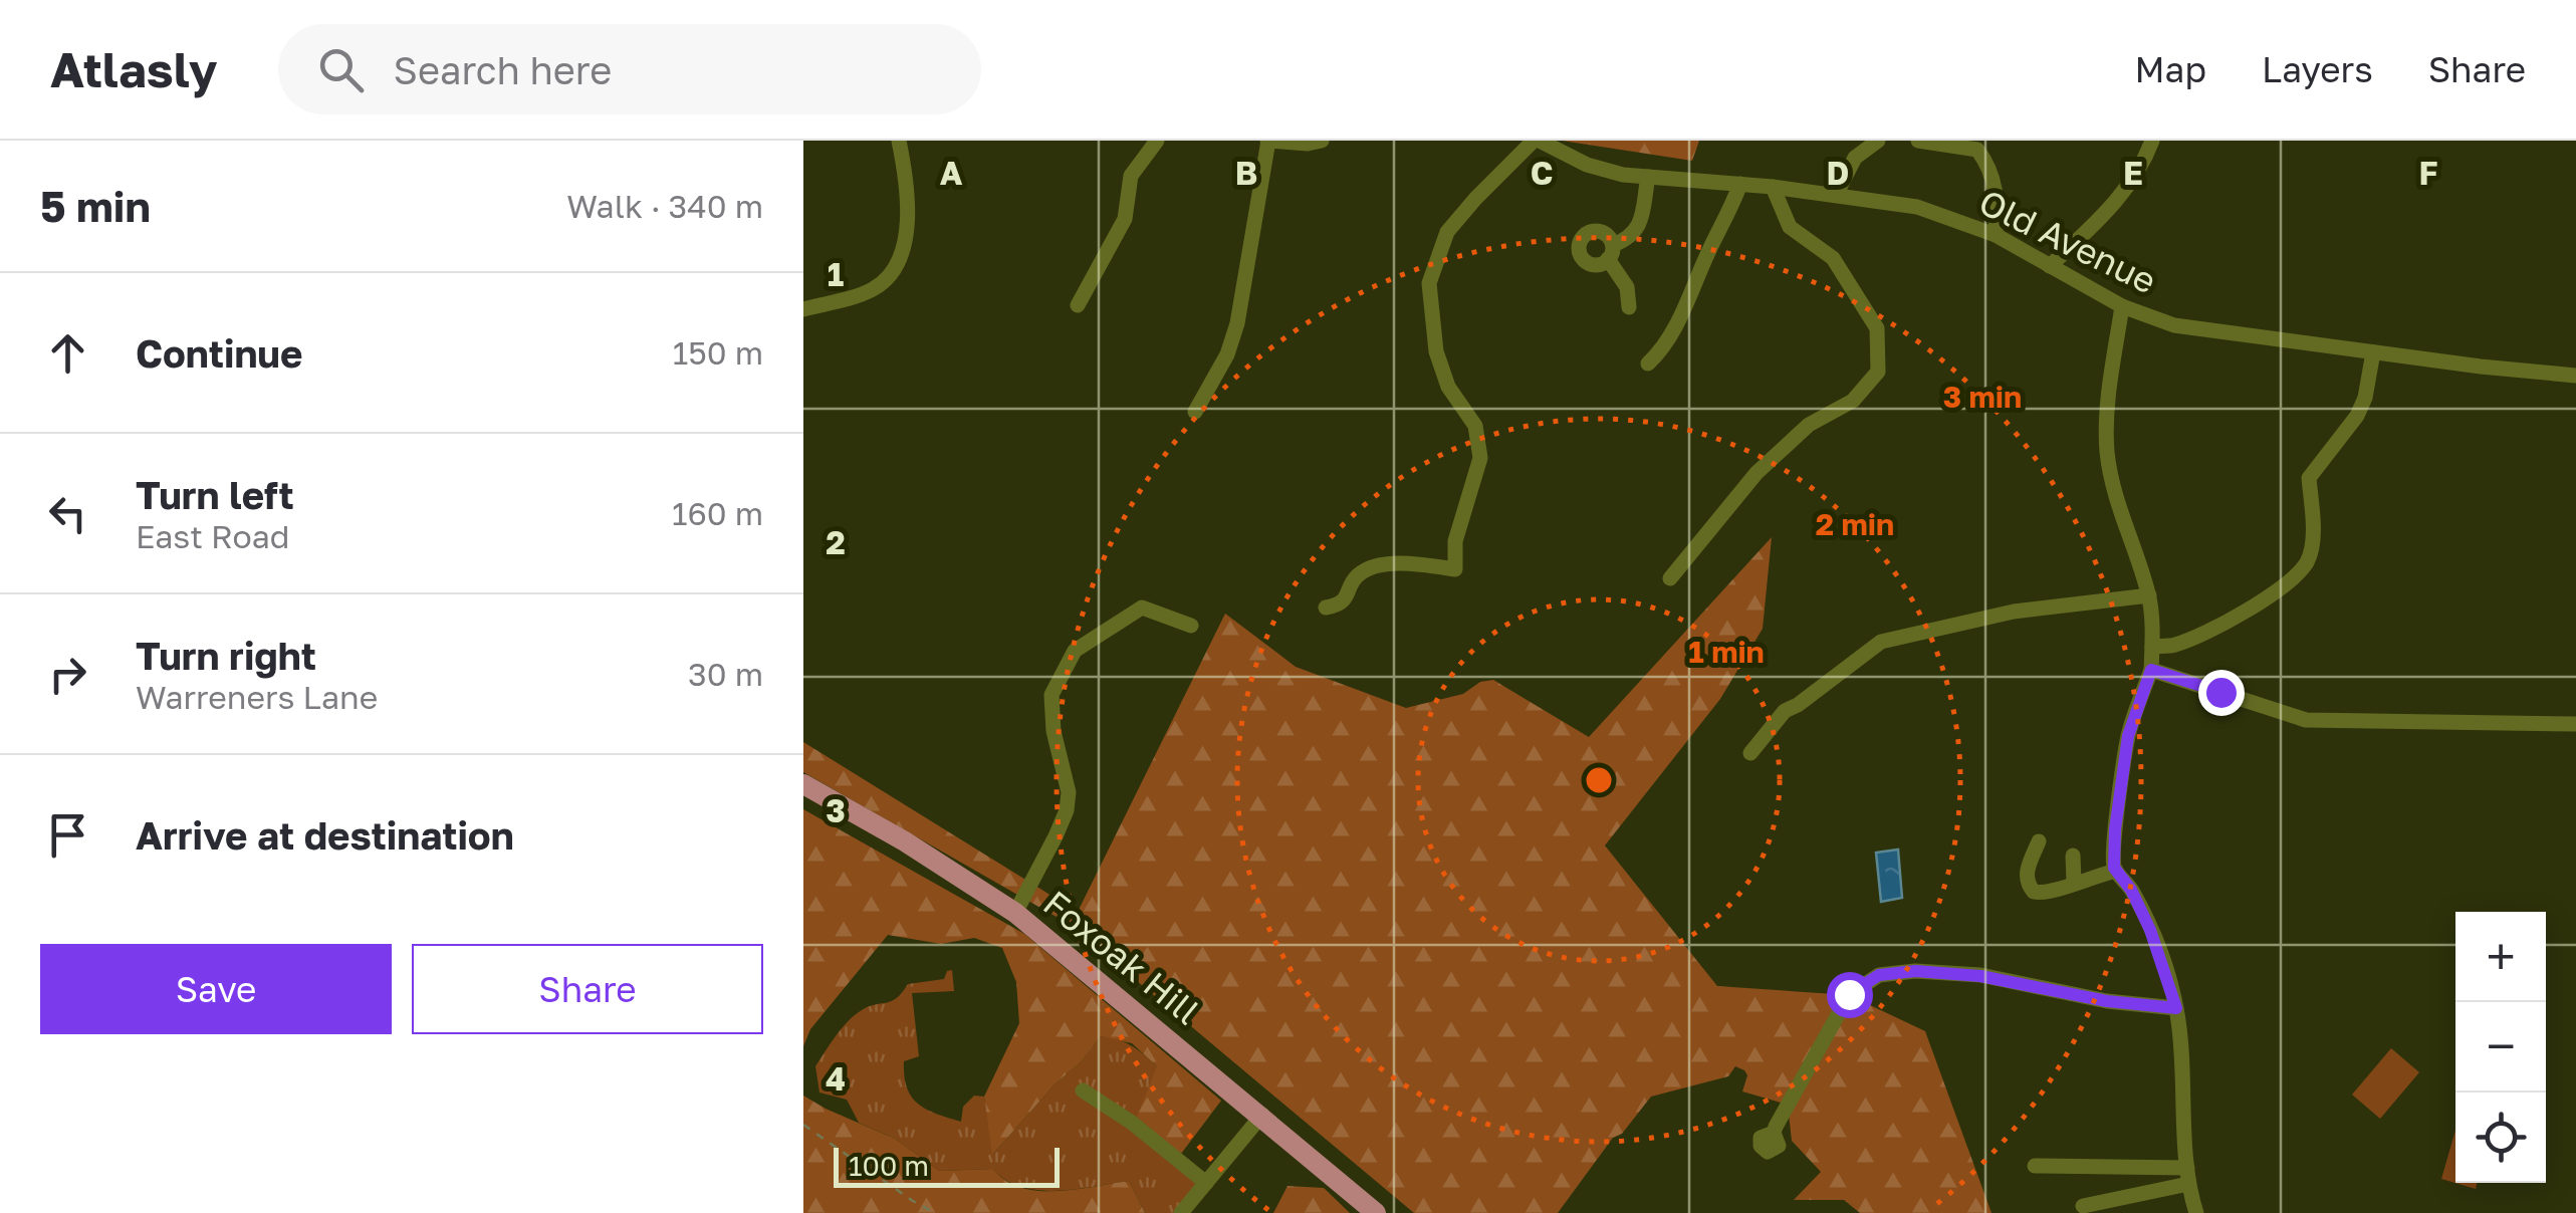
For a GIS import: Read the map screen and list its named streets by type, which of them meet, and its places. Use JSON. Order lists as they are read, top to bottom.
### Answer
{
  "streets": {
    "main road": ["Foxoak Hill"],
    "street": ["Old Avenue"]
  },
  "scale_bar": "100 m",
  "page": {
    "header": "Atlasly",
    "search": "Search here",
    "nav": ["Map", "Layers", "Share"],
    "heading": ["5 min", "Walk · 340 m"],
    "list": [
      ["Continue", "150 m"],
      ["Turn left", "East Road", "160 m"],
      ["Turn right", "Warreners Lane", "30 m"],
      "Arrive at destination"
    ],
    "map_buttons": ["+", "−"],
    "buttons": ["Save", "Share"],
    "scale": "100 m"
  },
  "grid": {
    "columns": [
      "A",
      "B",
      "C",
      "D",
      "E",
      "F"
    ],
    "rows": [
      "1",
      "2",
      "3",
      "4"
    ]
  },
  "rings": ["3 min", "2 min", "1 min"]
}
